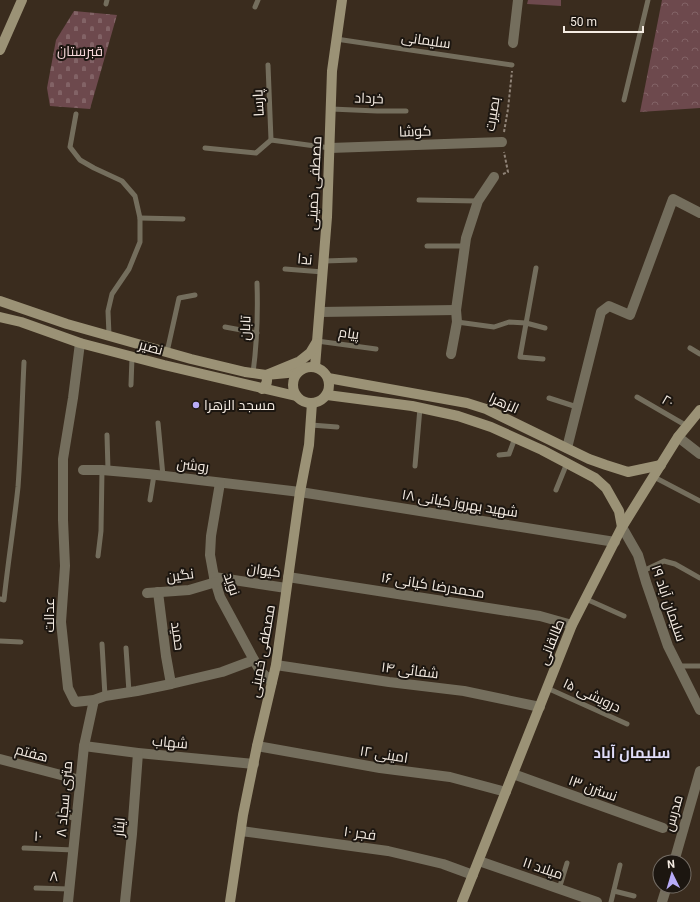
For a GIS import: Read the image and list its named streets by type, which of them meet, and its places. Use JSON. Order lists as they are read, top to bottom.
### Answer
{
  "streets": {
    "street": [
      "کوشا",
      "مصطفی خمینی",
      "نصیر",
      "الزهرا",
      "روشن",
      "شهید بهروز کیانی ۱۸",
      "کیوان",
      "نگین",
      "نوید",
      "محمدرضا کیانی ۱۶",
      "سلیمان آباد ۱۹",
      "عدالت",
      "حمید",
      "طالقانی",
      "شفائی ۱۴",
      "شهاب",
      "هفتم",
      "امینی ۱۲",
      "نسترن ۱۳",
      "۸ متری سجاد",
      "مدرس",
      "ایثار",
      "فجر ۱۰",
      "میلاد ۱۱"
    ],
    "lane": [
      "سلیمانی",
      "خرداد",
      "پارسا",
      "ندا",
      "تابان",
      "پیام",
      "۲۰",
      "درویشی ۱۵",
      "۱۰",
      "۸"
    ],
    "path": ["بصیرت"]
  },
  "crossings": [
    ["سلیمانی", "بصیرت"],
    ["سلیمانی", "مصطفی خمینی"],
    ["خرداد", "مصطفی خمینی"],
    ["بصیرت", "کوشا"],
    ["کوشا", "مصطفی خمینی"],
    ["مصطفی خمینی", "ندا"],
    ["مصطفی خمینی", "پیام"],
    ["مصطفی خمینی", "نصیر"],
    ["مصطفی خمینی", "الزهرا"],
    ["مصطفی خمینی", "روشن"],
    ["مصطفی خمینی", "شهید بهروز کیانی ۱۸"],
    ["مصطفی خمینی", "کیوان"],
    ["مصطفی خمینی", "نوید"],
    ["مصطفی خمینی", "محمدرضا کیانی ۱۶"],
    ["مصطفی خمینی", "شفائی ۱۴"],
    ["مصطفی خمینی", "شهاب"],
    ["مصطفی خمینی", "امینی ۱۲"],
    ["مصطفی خمینی", "فجر ۱۰"],
    ["نصیر", "الزهرا"],
    ["نصیر", "عدالت"],
    ["۲۰", "طالقانی"],
    ["الزهرا", "سلیمان آباد ۱۹"],
    ["الزهرا", "طالقانی"],
    ["روشن", "شهید بهروز کیانی ۱۸"],
    ["روشن", "نوید"],
    ["شهید بهروز کیانی ۱۸", "طالقانی"],
    ["کیوان", "نگین"],
    ["کیوان", "نوید"],
    ["نگین", "نوید"],
    ["نگین", "حمید"],
    ["نوید", "عدالت"],
    ["محمدرضا کیانی ۱۶", "طالقانی"],
    ["سلیمان آباد ۱۹", "طالقانی"],
    ["عدالت", "حمید"],
    ["عدالت", "۸ متری سجاد"],
    ["طالقانی", "شفائی ۱۴"],
    ["طالقانی", "درویشی ۱۵"],
    ["طالقانی", "امینی ۱۲"],
    ["طالقانی", "نسترن ۱۳"],
    ["طالقانی", "فجر ۱۰"],
    ["طالقانی", "میلاد ۱۱"],
    ["شهاب", "۸ متری سجاد"],
    ["شهاب", "ایثار"],
    ["هفتم", "۸ متری سجاد"],
    ["۸ متری سجاد", "۱۰"],
    ["۸ متری سجاد", "۸"]
  ],
  "districts": ["سلیمان آباد"],
  "parks": ["قبرستان"],
  "places": ["مسجد الزهرا"],
  "scale_bar": "50 m",
  "north": "top"
}
